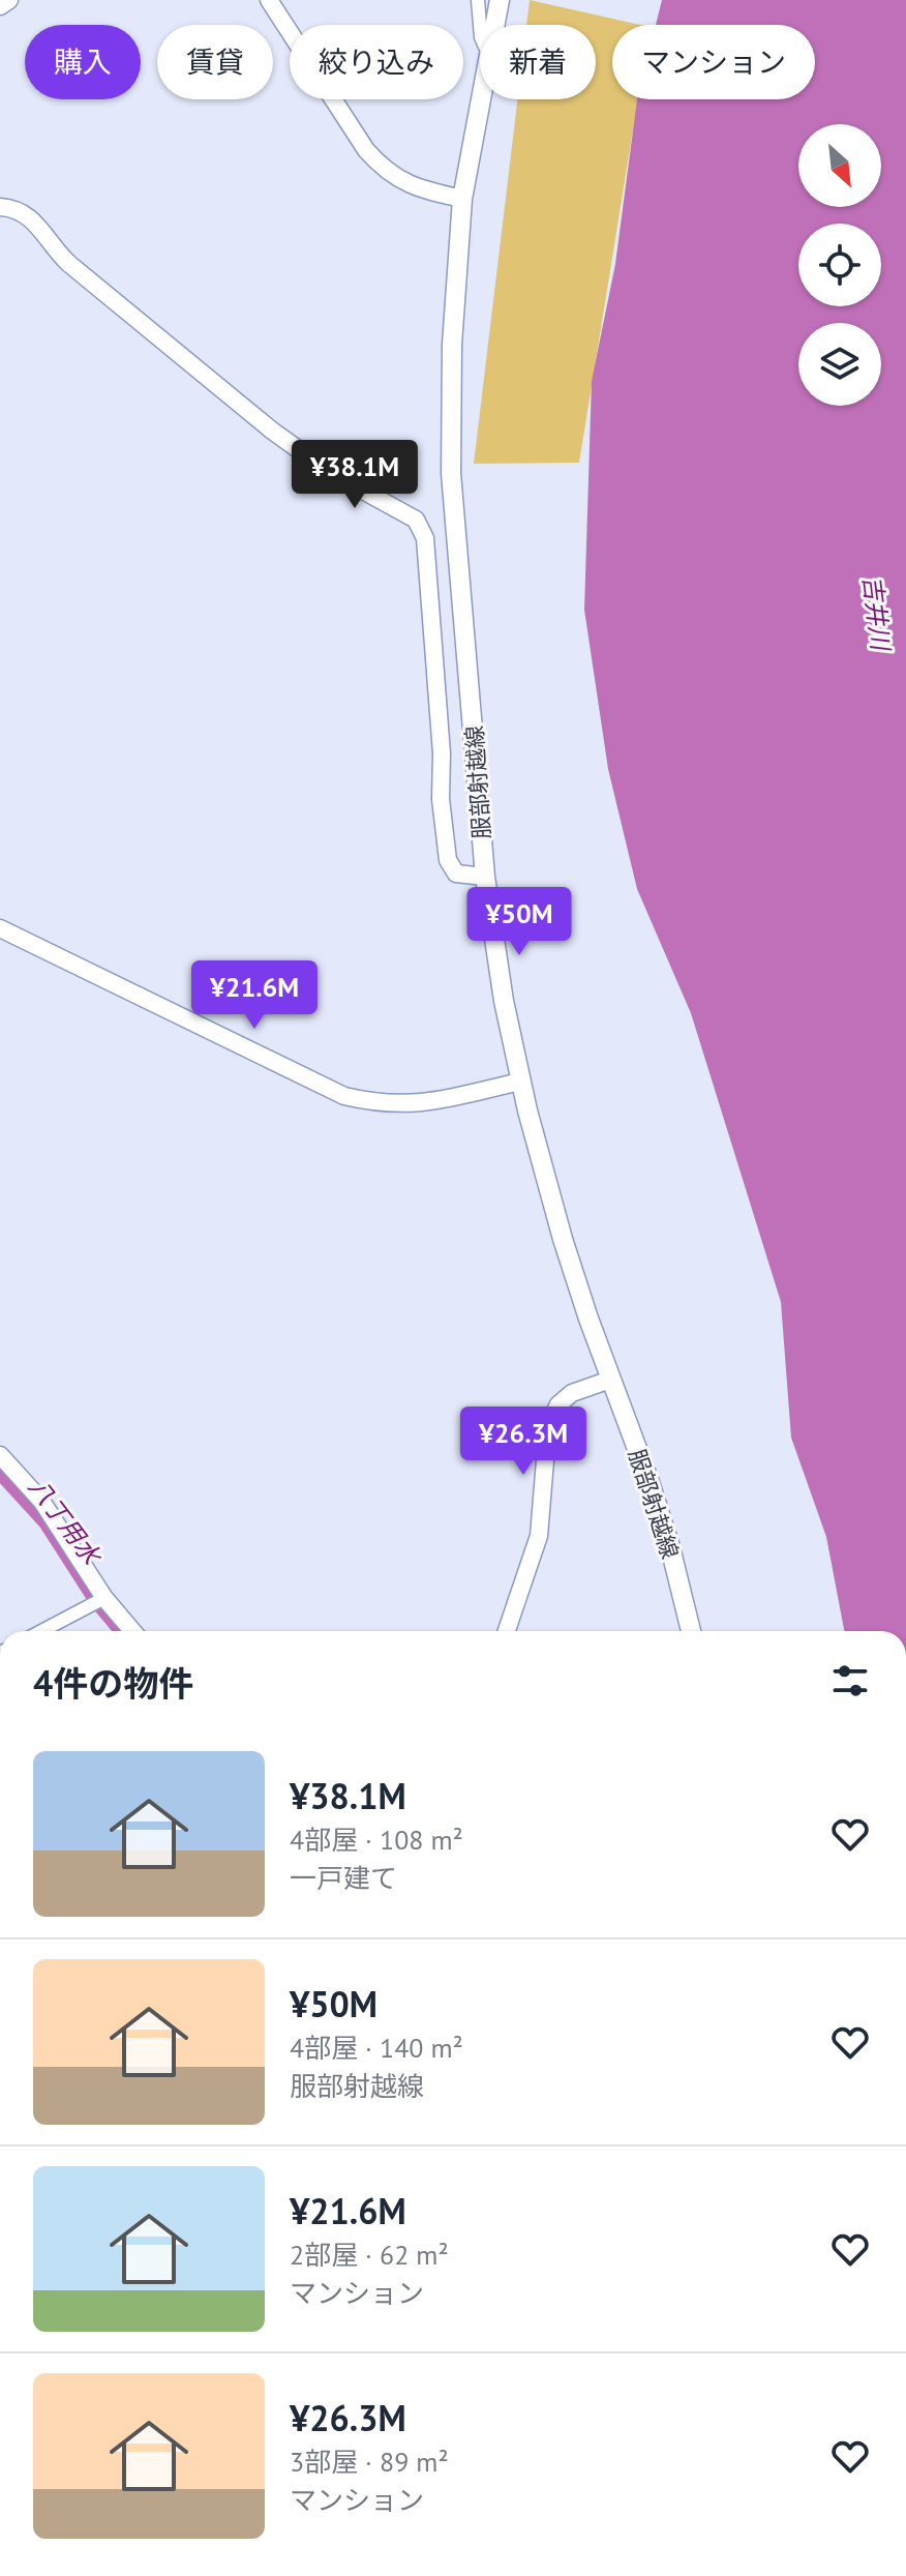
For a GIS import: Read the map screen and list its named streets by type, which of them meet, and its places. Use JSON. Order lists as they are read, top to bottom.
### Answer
{
  "streets": {
    "main road": ["服部射越線"]
  },
  "water": ["吉井川", "八丁用水"],
  "north": "bottom right",
  "page": {
    "chip": [
      "購入",
      "賃貸",
      "絞り込み",
      "新着",
      "マンション"
    ],
    "price": [
      "¥38.1M",
      "¥50M",
      "¥21.6M",
      "¥26.3M"
    ],
    "heading": "4件の物件",
    "list": [
      {
        "name": "¥38.1M",
        "note": "4部屋 · 108 m² · 一戸建て"
      },
      {
        "name": "¥50M",
        "note": "4部屋 · 140 m² · 服部射越線"
      },
      {
        "name": "¥21.6M",
        "note": "2部屋 · 62 m² · マンション"
      },
      {
        "name": "¥26.3M",
        "note": "3部屋 · 89 m² · マンション"
      }
    ]
  }
}
